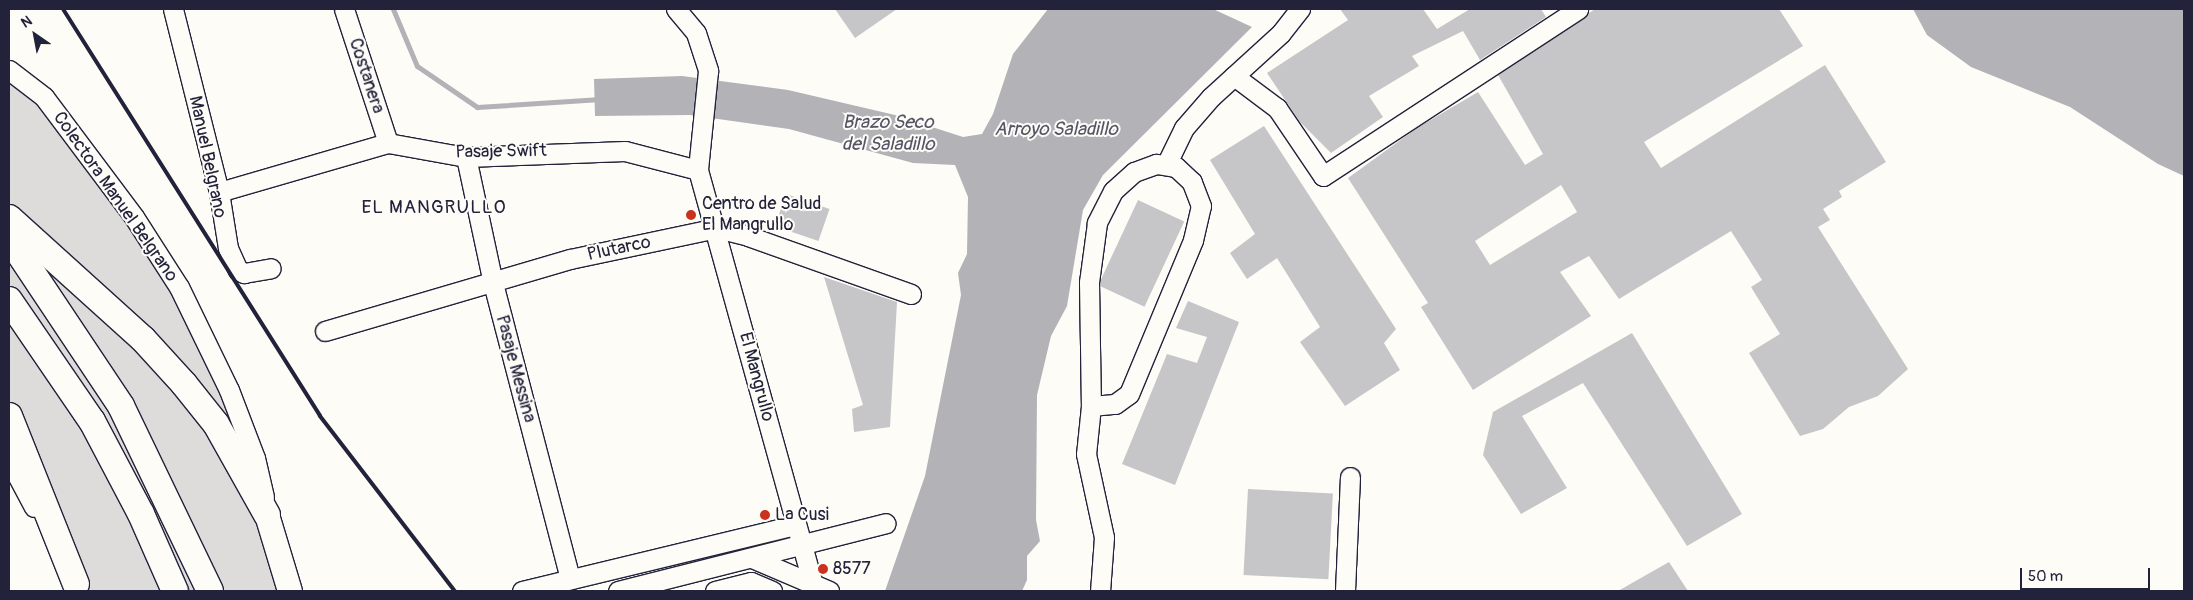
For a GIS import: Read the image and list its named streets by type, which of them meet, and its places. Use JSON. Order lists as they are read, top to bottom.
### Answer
{
  "streets": {
    "main road": ["Colectora Manuel Belgrano"],
    "street": [
      "Costanera",
      "Pasaje Swift",
      "Manuel Belgrano",
      "Plutarco",
      "Pasaje Messina",
      "El Mangrullo"
    ]
  },
  "crossings": [
    ["Costanera", "Pasaje Swift"],
    ["Pasaje Swift", "Manuel Belgrano"],
    ["Pasaje Swift", "Pasaje Messina"],
    ["Pasaje Swift", "El Mangrullo"],
    ["Plutarco", "Pasaje Messina"],
    ["Plutarco", "El Mangrullo"]
  ],
  "districts": ["EL MANGRULLO"],
  "water": ["Brazo Seco del Saladillo", "Arroyo Saladillo"],
  "places": ["Centro de Salud El Mangrullo", "La Cusi", "8577"],
  "scale_bar": "50 m",
  "north": "top left"
}
